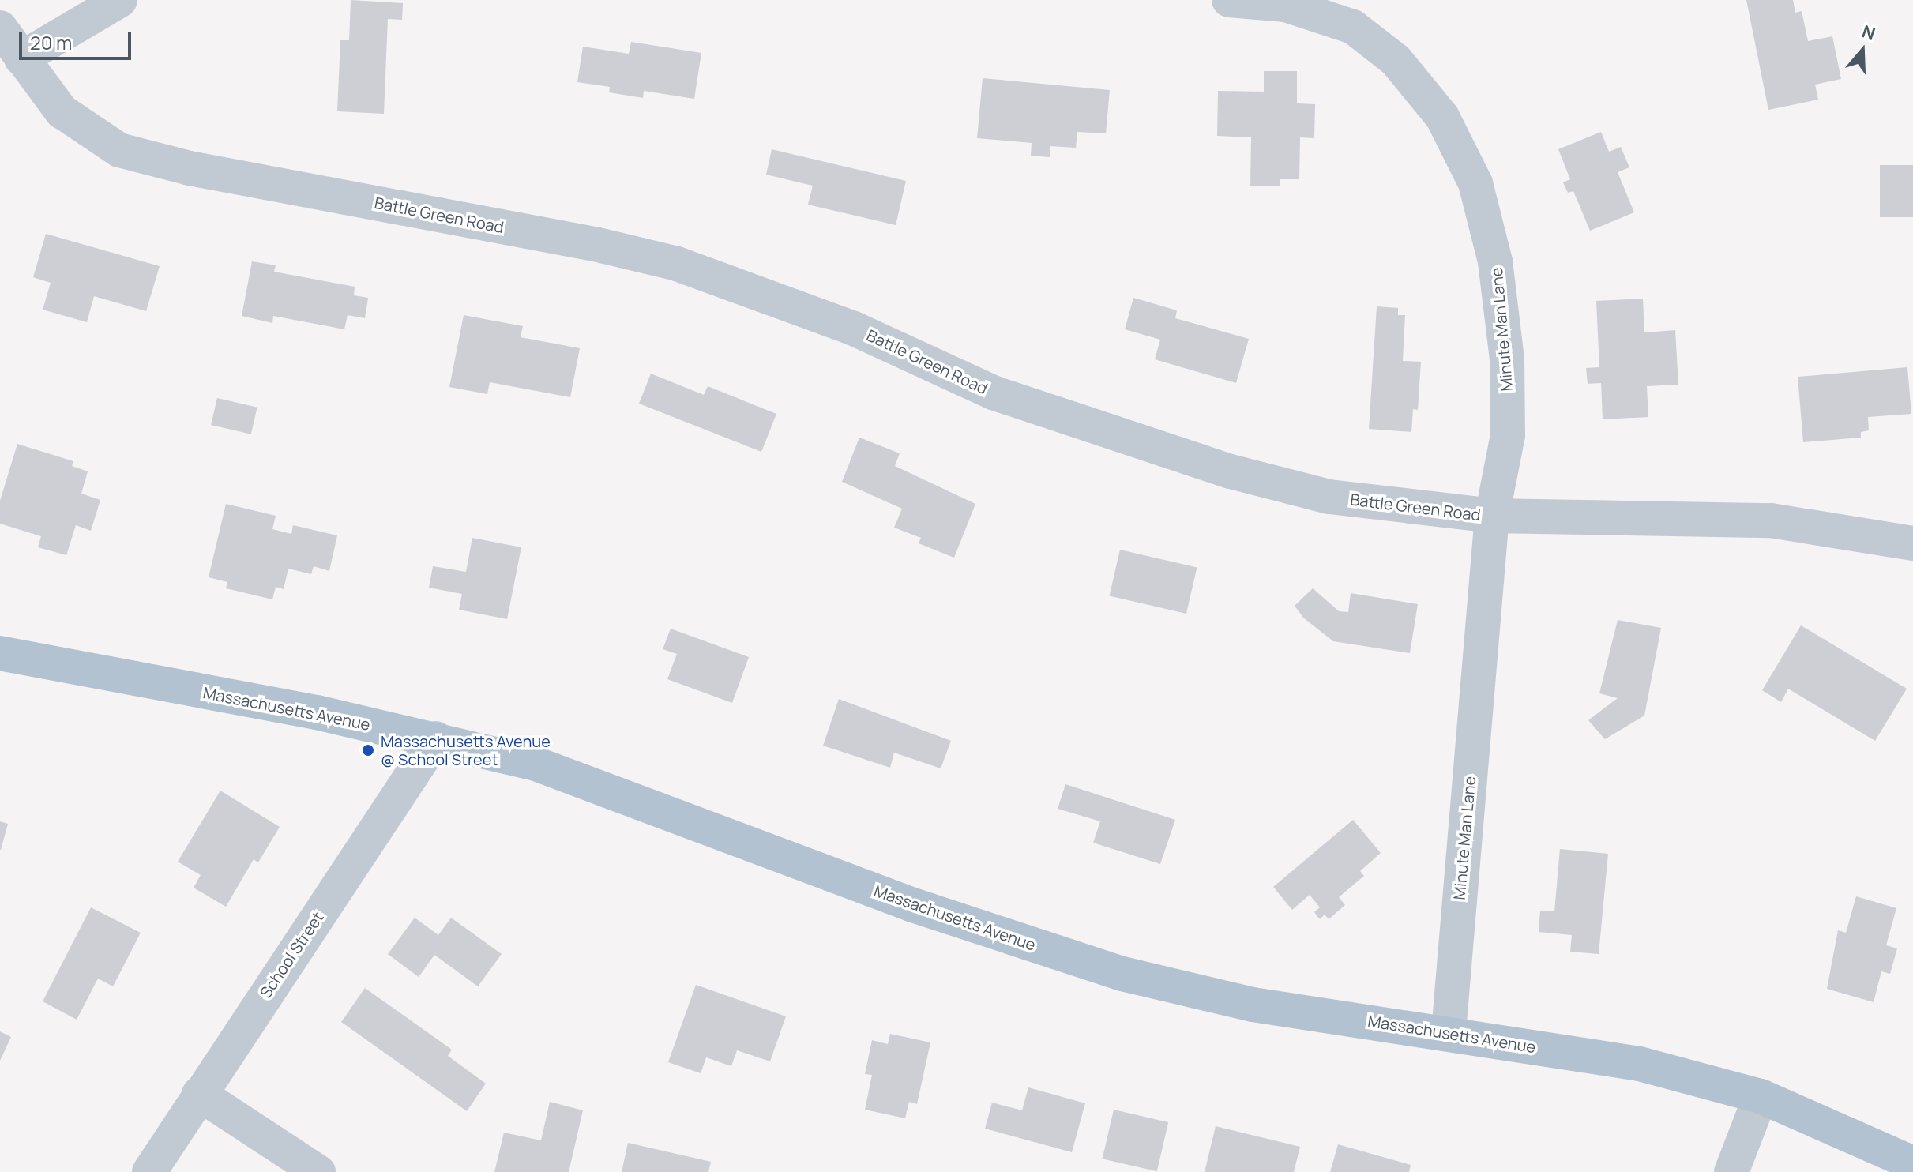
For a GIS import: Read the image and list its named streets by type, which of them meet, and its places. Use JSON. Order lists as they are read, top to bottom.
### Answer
{
  "streets": {
    "main road": ["Massachusetts Avenue"],
    "street": ["Battle Green Road", "Minute Man Lane", "School Street"]
  },
  "crossings": [
    ["Battle Green Road", "Minute Man Lane"],
    ["Minute Man Lane", "Massachusetts Avenue"],
    ["Massachusetts Avenue", "School Street"]
  ],
  "places": ["Massachusetts Avenue @ School Street"],
  "scale_bar": "20 m",
  "north": "top"
}
